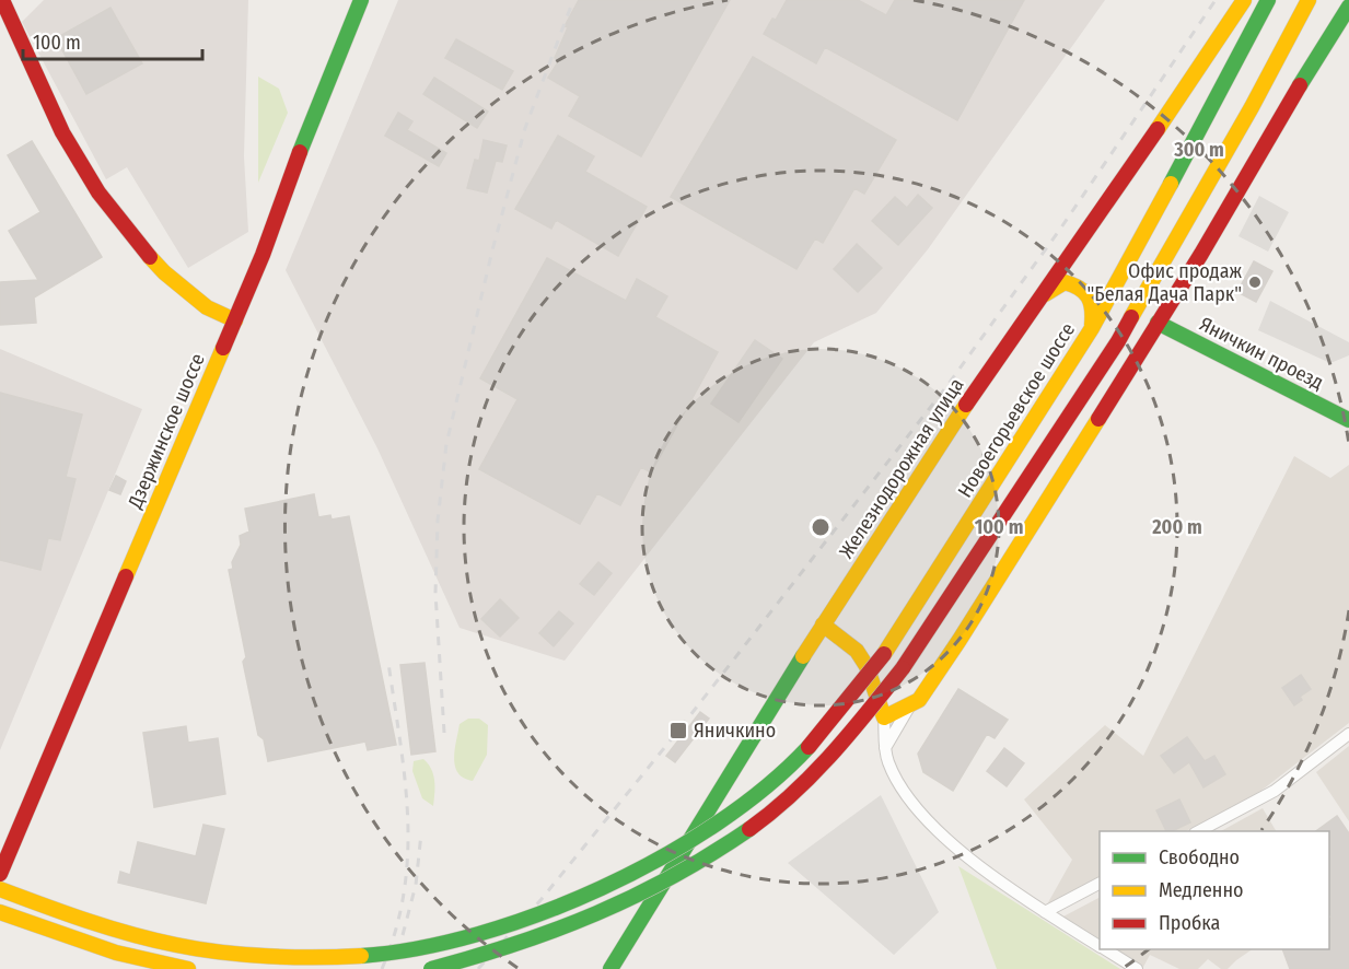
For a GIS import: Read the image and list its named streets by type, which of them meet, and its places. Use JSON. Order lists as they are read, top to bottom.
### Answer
{
  "streets": {
    "main road": [
      "Яничкин проезд",
      "Новоегорьевское шоссе",
      "Дзержинское шоссе",
      "Железнодорожная улица"
    ]
  },
  "places": {
    "other": ["Офис продаж \"Белая Дача Парк\""],
    "transit": ["Яничкино"]
  },
  "legend": ["Свободно", "Медленно", "Пробка"],
  "scale_bar": "100 m",
  "rings": ["300 m", "100 m", "200 m"]
}
